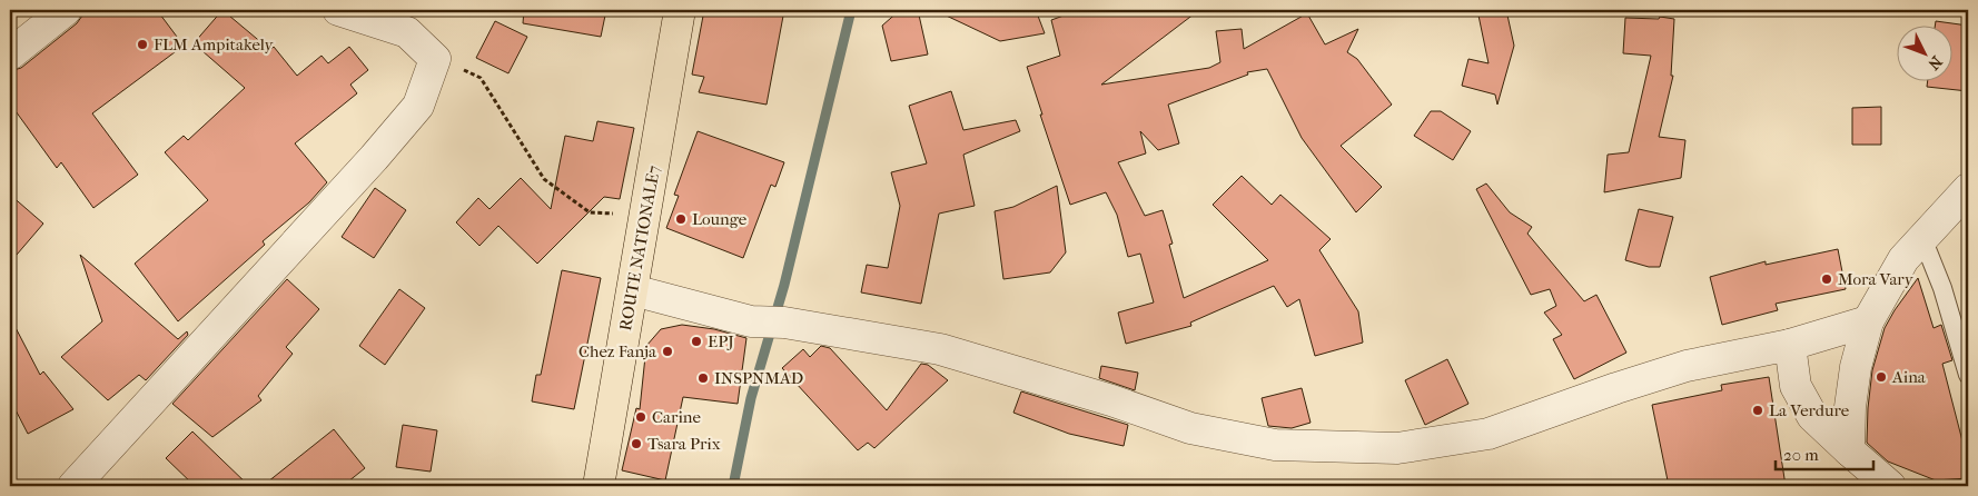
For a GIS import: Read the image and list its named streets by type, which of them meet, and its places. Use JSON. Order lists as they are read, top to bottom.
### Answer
{
  "streets": {
    "main road": ["ROUTE NATIONALE7"]
  },
  "places": [
    "FLM Ampitakely",
    "Lounge",
    "Mora Vary",
    "EPJ",
    "Chez Fanja",
    "Aina",
    "INSPNMAD",
    "La Verdure",
    "Carine",
    "Tsara Prix"
  ],
  "scale_bar": "20 m",
  "north": "bottom right"
}
